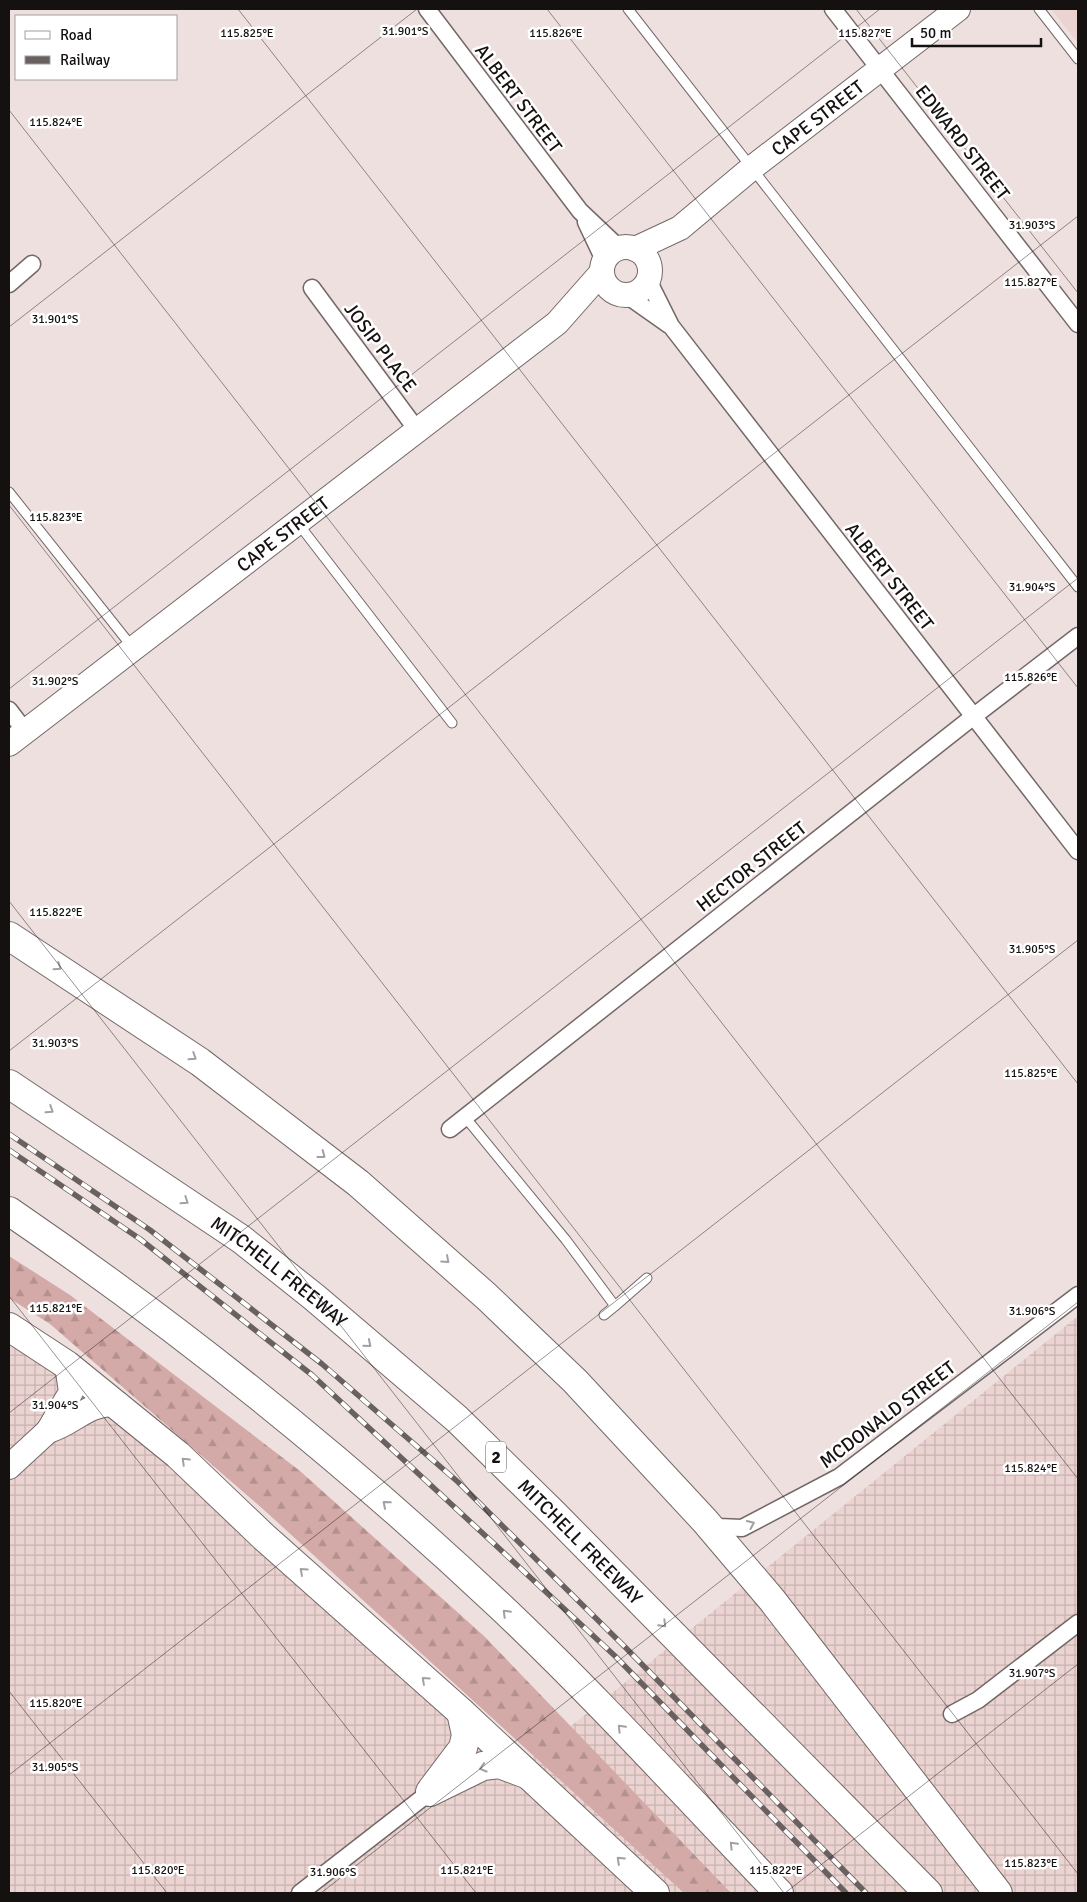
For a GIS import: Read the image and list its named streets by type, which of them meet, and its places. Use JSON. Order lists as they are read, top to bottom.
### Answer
{
  "streets": {
    "highway": ["MITCHELL FREEWAY", "2"],
    "street": [
      "ALBERT STREET",
      "CAPE STREET",
      "EDWARD STREET",
      "JOSIP PLACE",
      "HECTOR STREET",
      "MCDONALD STREET"
    ]
  },
  "crossings": [
    ["ALBERT STREET", "CAPE STREET"],
    ["ALBERT STREET", "HECTOR STREET"],
    ["CAPE STREET", "EDWARD STREET"],
    ["CAPE STREET", "JOSIP PLACE"]
  ],
  "one_way": ["MCDONALD STREET"],
  "legend": ["Road", "Railway"],
  "scale_bar": "50 m",
  "coordinates": [
    "31.901°S",
    "115.825°E",
    "115.826°E",
    "115.827°E",
    "115.824°E",
    "31.903°S",
    "115.823°E",
    "31.904°S",
    "31.902°S",
    "115.822°E",
    "31.905°S",
    "115.821°E",
    "31.906°S",
    "31.907°S",
    "115.820°E"
  ]
}
